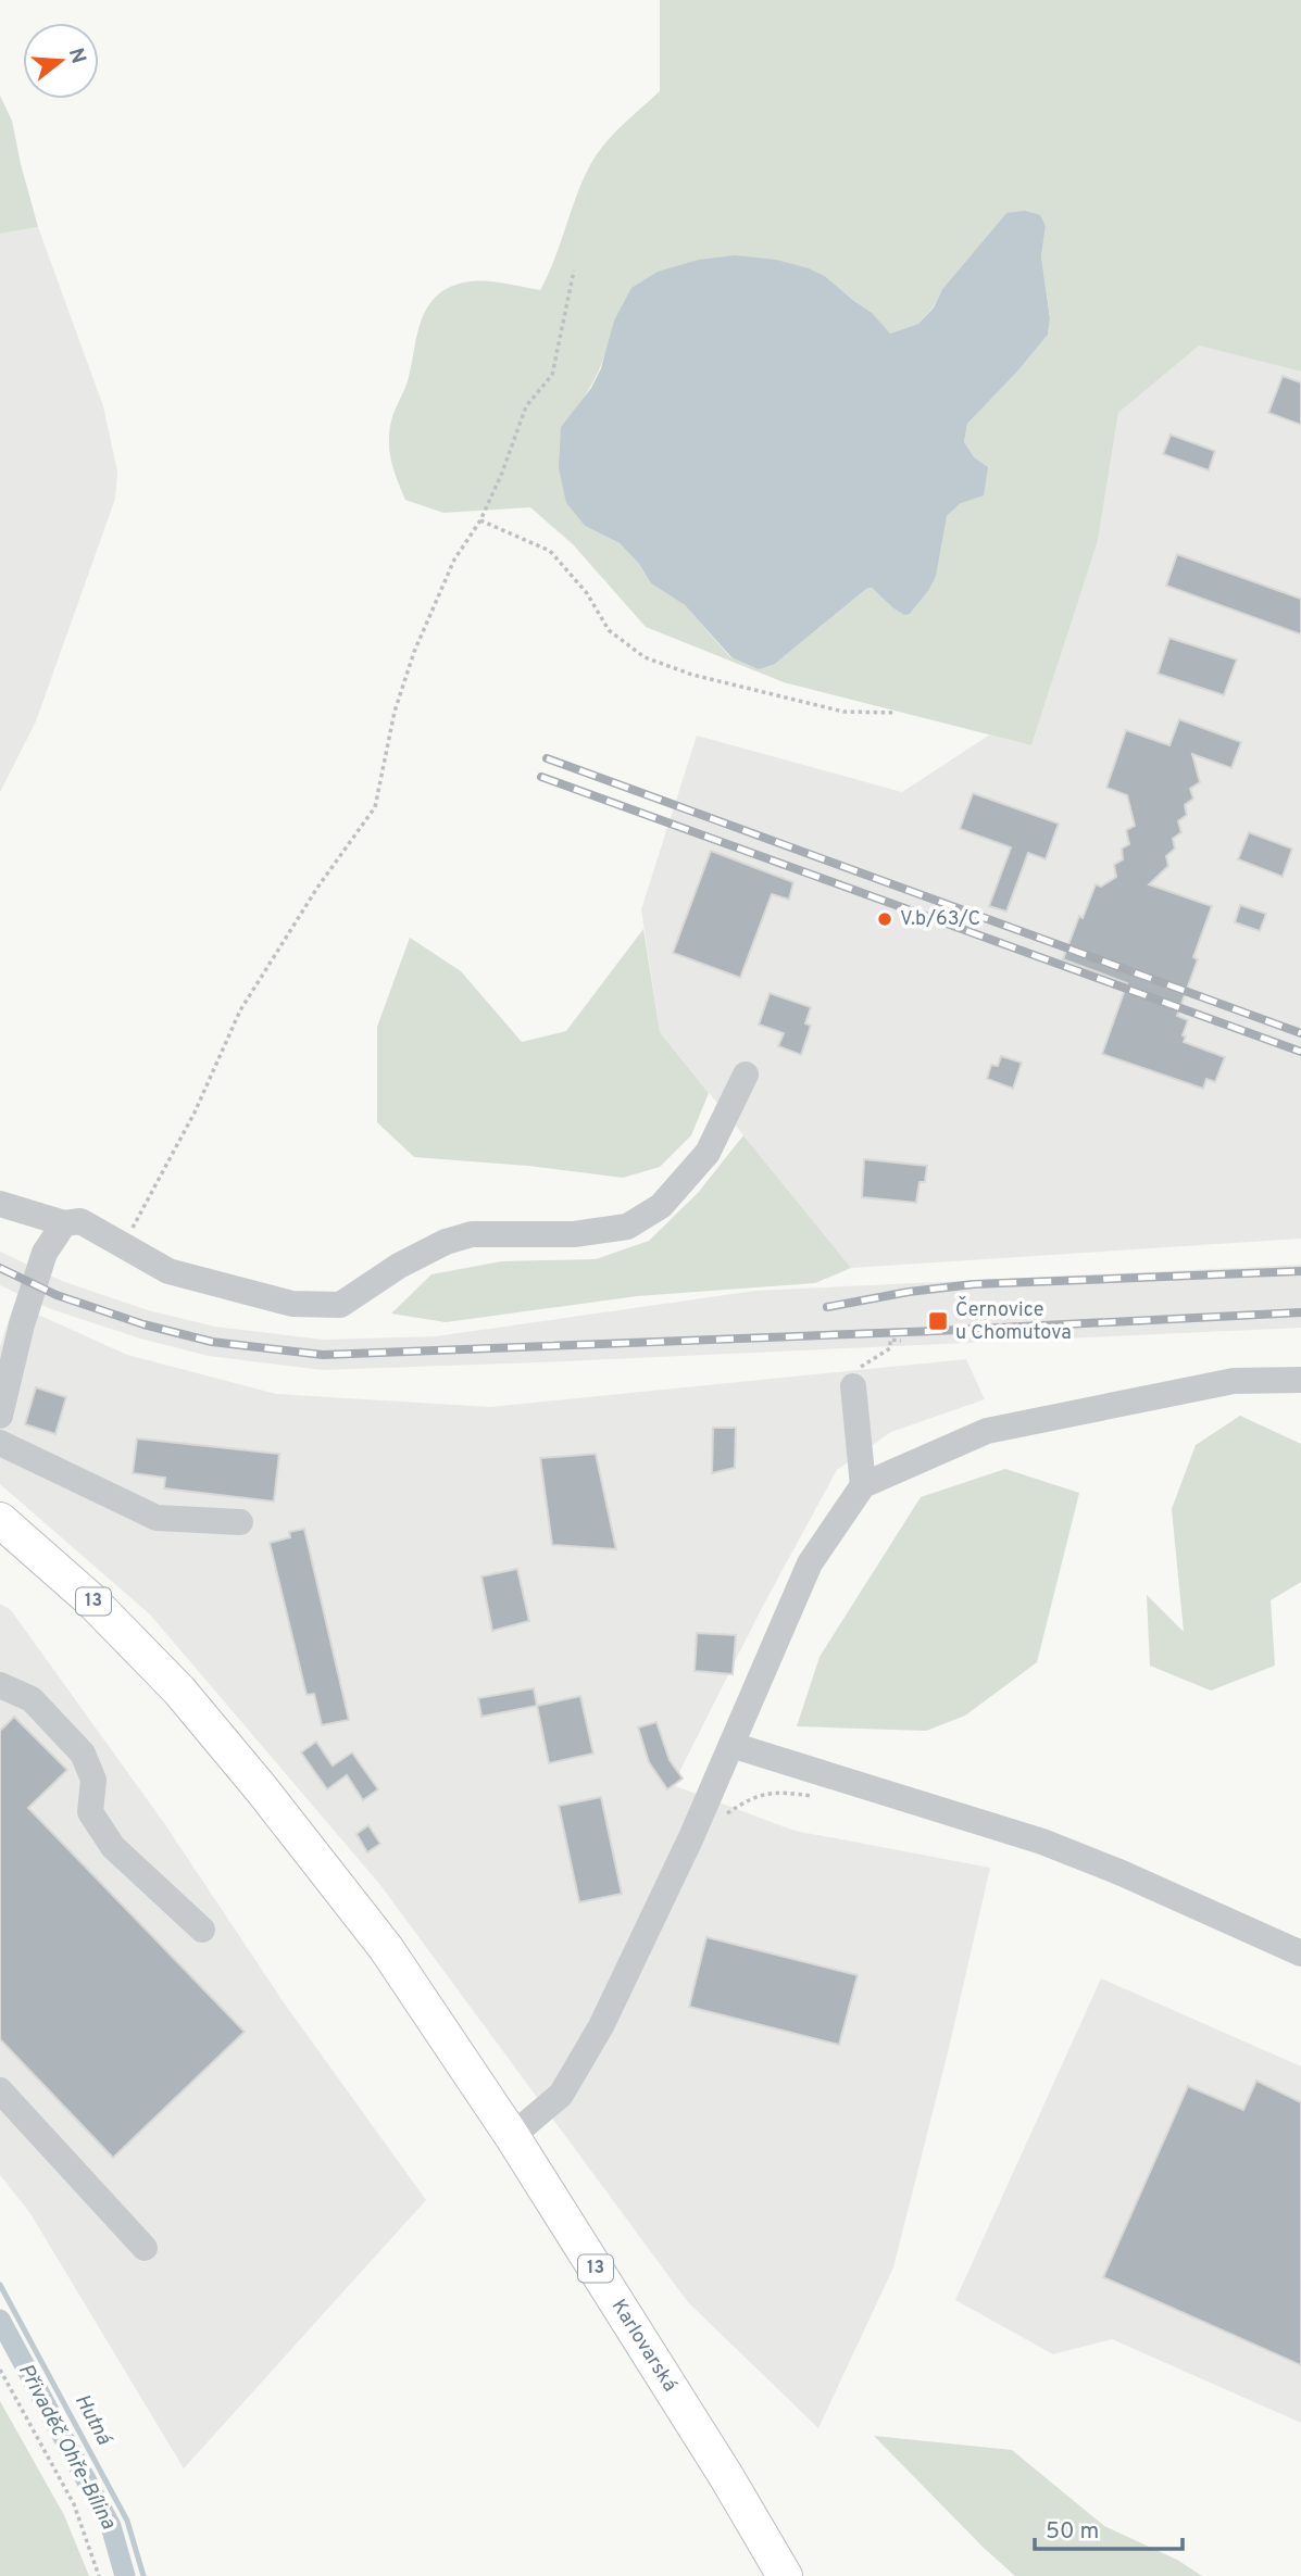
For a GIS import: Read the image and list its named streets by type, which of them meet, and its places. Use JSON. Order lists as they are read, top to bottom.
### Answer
{
  "streets": {
    "main road": ["13", "Karlovarská"]
  },
  "crossings": [
    ["13", "Karlovarská"]
  ],
  "water": ["Hutná", "Přivaděč Ohře-Bílina"],
  "places": {
    "other": ["V.b/63/C"],
    "transit": ["Černovice u Chomutova"]
  },
  "scale_bar": "50 m",
  "north": "right"
}
